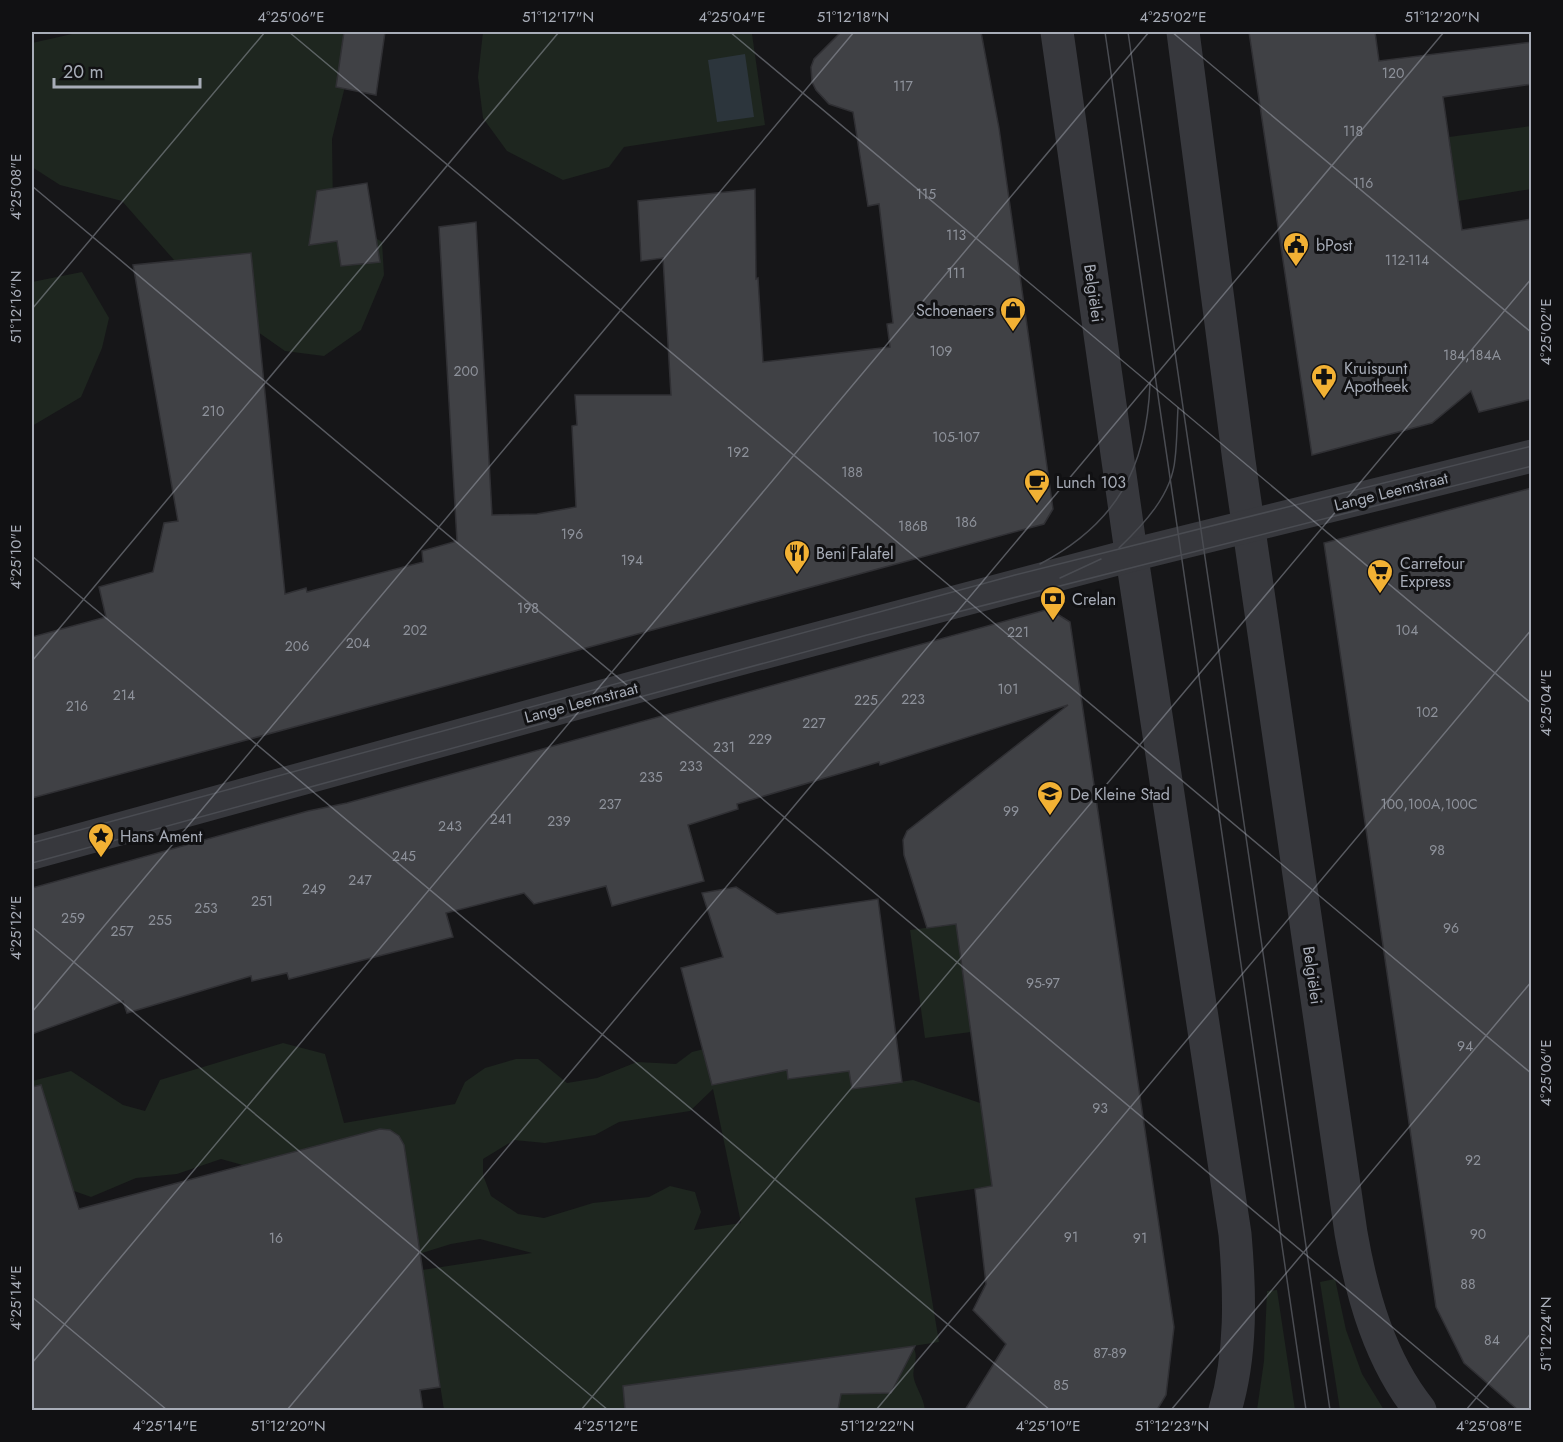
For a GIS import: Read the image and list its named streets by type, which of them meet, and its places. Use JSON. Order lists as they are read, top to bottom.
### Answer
{
  "streets": {
    "street": ["Belgiëlei", "Lange Leemstraat"]
  },
  "crossings": [
    ["Belgiëlei", "Lange Leemstraat"]
  ],
  "places": {
    "public building": ["bPost"],
    "shop": ["Schoenaers"],
    "pharmacy": ["Kruispunt Apotheek"],
    "cafe": ["Lunch 103"],
    "restaurant": ["Beni Falafel"],
    "supermarket": ["Carrefour Express"],
    "bank": ["Crelan"],
    "school or university": ["De Kleine Stad"],
    "place": ["Hans Ament"]
  },
  "house_numbers": [
    "120",
    "117",
    "118",
    "116",
    "115",
    "113",
    "112-114",
    "111",
    "109",
    "184,184A",
    "200",
    "210",
    "105-107",
    "192",
    "188",
    "186",
    "186B",
    "196",
    "194",
    "198",
    "202",
    "104",
    "221",
    "204",
    "206",
    "101",
    "214",
    "223",
    "225",
    "216",
    "102",
    "227",
    "229",
    "231",
    "233",
    "235",
    "237",
    "100,100A,100C",
    "99",
    "241",
    "239",
    "243",
    "98",
    "245",
    "247",
    "249",
    "251",
    "253",
    "259",
    "255",
    "96",
    "257",
    "95-97",
    "94",
    "93",
    "92",
    "90",
    "91",
    "16",
    "91",
    "88",
    "84",
    "87-89",
    "85"
  ],
  "scale_bar": "20 m",
  "coordinates": [
    "4°25'06\"E",
    "51°12'17\"N",
    "4°25'04\"E",
    "51°12'18\"N",
    "4°25'02\"E",
    "51°12'20\"N",
    "4°25'08\"E",
    "51°12'16\"N",
    "4°25'10\"E",
    "4°25'12\"E",
    "4°25'14\"E",
    "51°12'24\"N",
    "51°12'22\"N",
    "51°12'23\"N"
  ]
}
